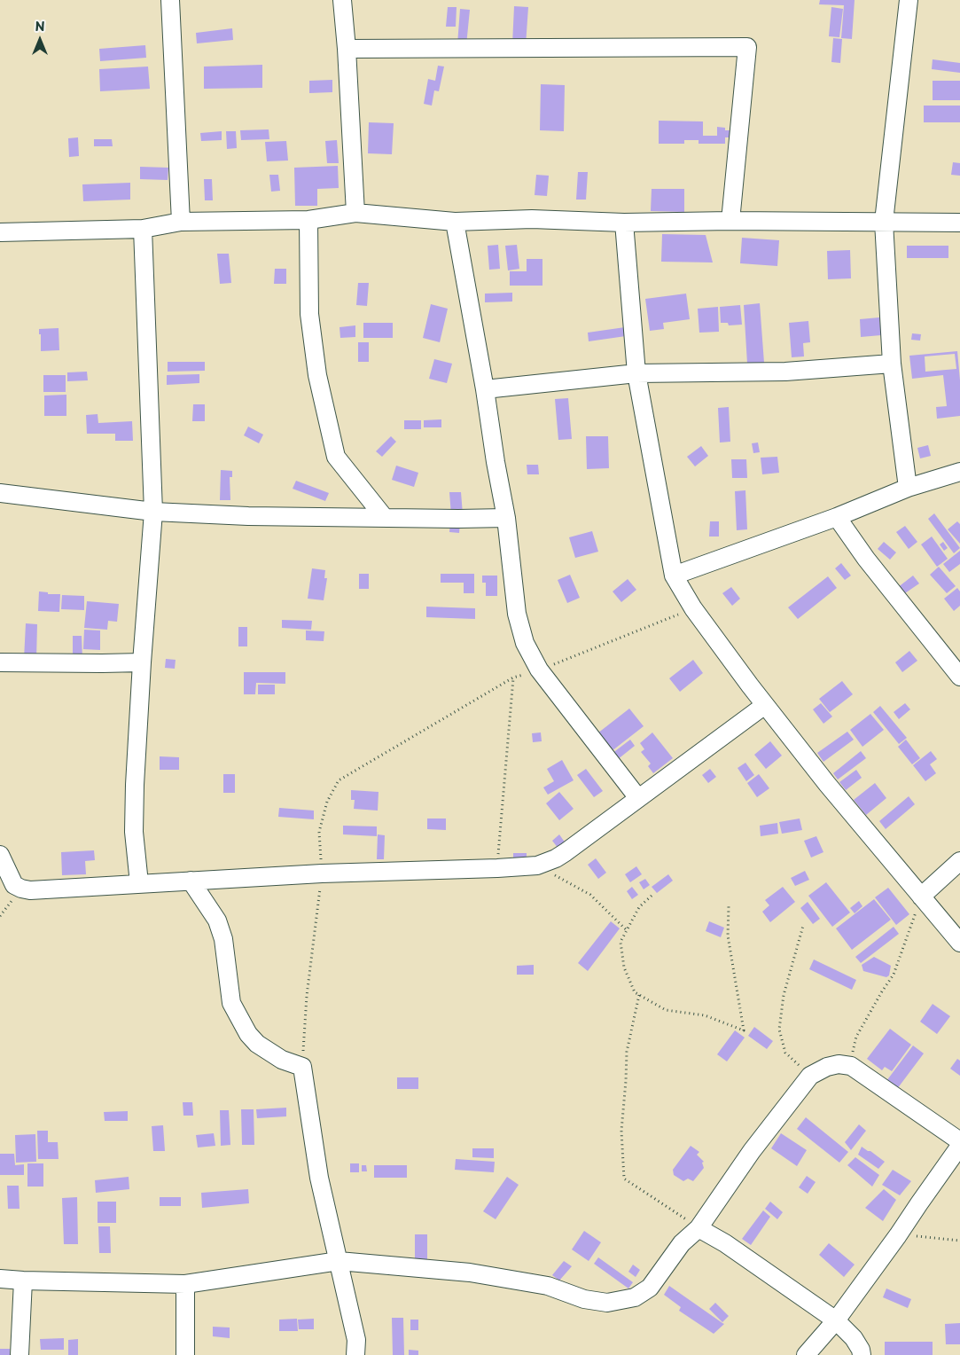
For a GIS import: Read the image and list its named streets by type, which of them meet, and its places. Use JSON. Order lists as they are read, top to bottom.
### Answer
{
  "north": "top"
}
